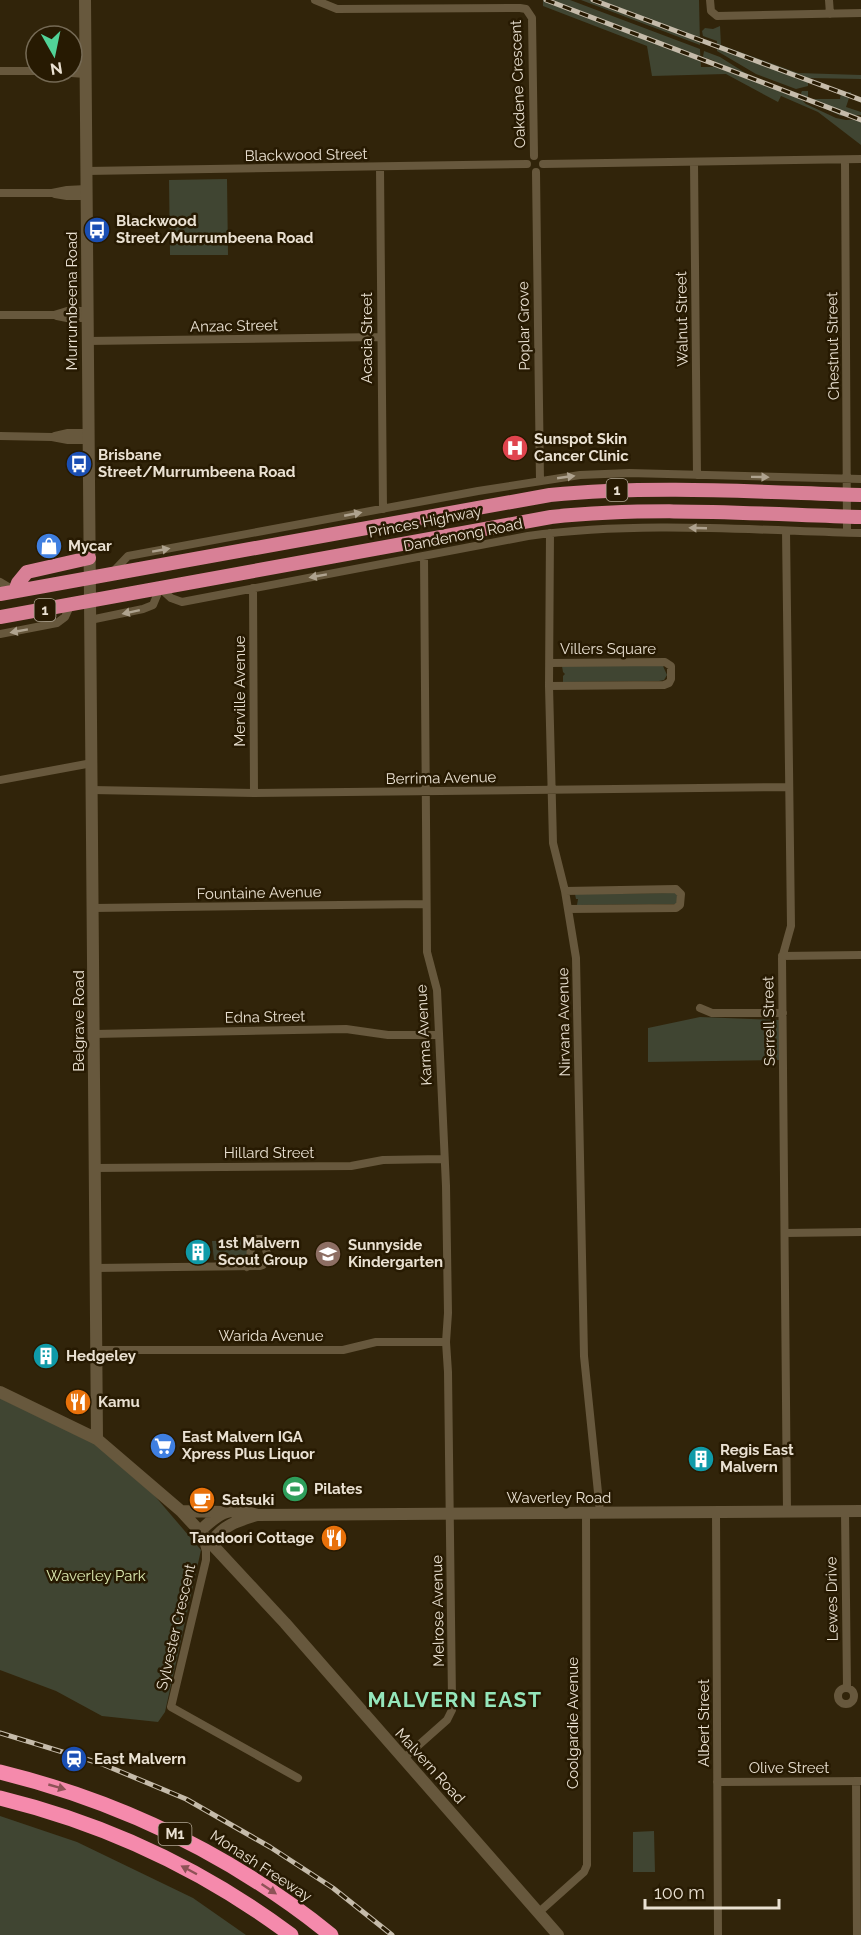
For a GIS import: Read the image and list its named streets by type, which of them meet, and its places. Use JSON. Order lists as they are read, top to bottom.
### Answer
{
  "streets": {
    "highway": [
      "1",
      "Princes Highway",
      "M1",
      "Monash Freeway"
    ],
    "main road": [
      "Murrumbeena Road",
      "Belgrave Road",
      "Waverley Road",
      "Malvern Road"
    ],
    "street": [
      "Oakdene Crescent",
      "Blackwood Street",
      "Walnut Street",
      "Anzac Street",
      "Poplar Grove",
      "Acacia Street",
      "Chestnut Street",
      "Dandenong Road",
      "Villers Square",
      "Merville Avenue",
      "Berrima Avenue",
      "Fountaine Avenue",
      "Edna Street",
      "Serrell Street",
      "Nirvana Avenue",
      "Karma Avenue",
      "Hillard Street",
      "Warida Avenue",
      "Lewes Drive",
      "Melrose Avenue",
      "Sylvester Crescent",
      "Coolgardie Avenue",
      "Albert Street",
      "Olive Street"
    ]
  },
  "crossings": [
    ["Oakdene Crescent", "Blackwood Street"],
    ["Oakdene Crescent", "Poplar Grove"],
    ["Blackwood Street", "Murrumbeena Road"],
    ["Blackwood Street", "Poplar Grove"],
    ["Blackwood Street", "Acacia Street"],
    ["Murrumbeena Road", "Anzac Street"],
    ["Murrumbeena Road", "Princes Highway"],
    ["Murrumbeena Road", "Belgrave Road"],
    ["Anzac Street", "Acacia Street"],
    ["Chestnut Street", "Princes Highway"],
    ["Chestnut Street", "Dandenong Road"],
    ["Princes Highway", "Dandenong Road"],
    ["Princes Highway", "Belgrave Road"],
    ["Dandenong Road", "Merville Avenue"],
    ["Dandenong Road", "Serrell Street"],
    ["Dandenong Road", "Nirvana Avenue"],
    ["Dandenong Road", "Karma Avenue"],
    ["Villers Square", "Nirvana Avenue"],
    ["Merville Avenue", "Berrima Avenue"],
    ["Berrima Avenue", "Belgrave Road"],
    ["Berrima Avenue", "Serrell Street"],
    ["Berrima Avenue", "Nirvana Avenue"],
    ["Berrima Avenue", "Karma Avenue"],
    ["Fountaine Avenue", "Belgrave Road"],
    ["Fountaine Avenue", "Karma Avenue"],
    ["Edna Street", "Belgrave Road"],
    ["Edna Street", "Karma Avenue"],
    ["Belgrave Road", "Hillard Street"],
    ["Belgrave Road", "Warida Avenue"],
    ["Serrell Street", "Waverley Road"],
    ["Nirvana Avenue", "Waverley Road"],
    ["Karma Avenue", "Hillard Street"],
    ["Karma Avenue", "Warida Avenue"],
    ["Karma Avenue", "Waverley Road"],
    ["Karma Avenue", "Melrose Avenue"],
    ["Waverley Road", "Lewes Drive"],
    ["Waverley Road", "Melrose Avenue"],
    ["Waverley Road", "Sylvester Crescent"],
    ["Waverley Road", "Coolgardie Avenue"],
    ["Waverley Road", "Albert Street"],
    ["Waverley Road", "Malvern Road"],
    ["Melrose Avenue", "Malvern Road"],
    ["Sylvester Crescent", "Malvern Road"],
    ["Coolgardie Avenue", "Malvern Road"],
    ["Albert Street", "Olive Street"]
  ],
  "districts": ["MALVERN EAST"],
  "parks": ["Waverley Park"],
  "places": {
    "bus stop": ["Blackwood Street/Murrumbeena Road", "Brisbane Street/Murrumbeena Road"],
    "hospital": ["Sunspot Skin Cancer Clinic"],
    "shop": ["Mycar"],
    "building": ["1st Malvern Scout Group", "Hedgeley", "Regis East Malvern"],
    "school or university": ["Sunnyside Kindergarten"],
    "restaurant": ["Kamu", "Tandoori Cottage"],
    "supermarket": ["East Malvern IGA Xpress Plus Liquor"],
    "sports": ["Pilates"],
    "cafe": ["Satsuki"],
    "station": ["East Malvern"]
  },
  "scale_bar": "100 m",
  "north": "bottom"
}
